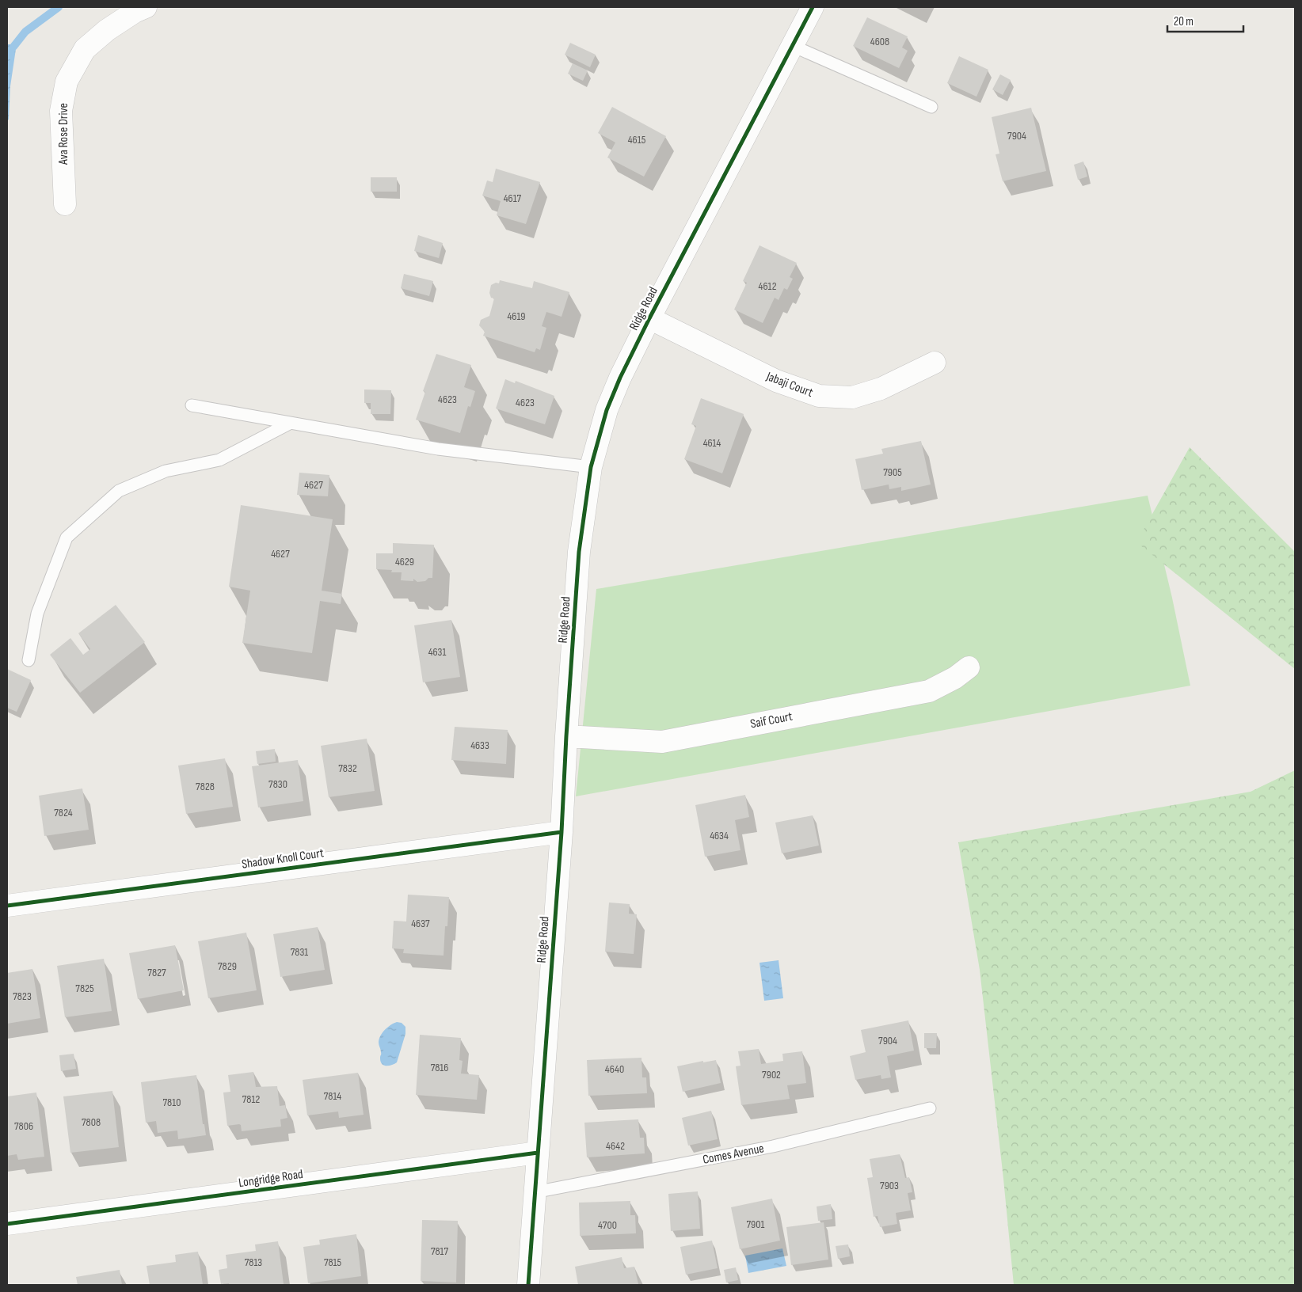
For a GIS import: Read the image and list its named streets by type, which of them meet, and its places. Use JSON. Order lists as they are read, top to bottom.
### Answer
{
  "streets": {
    "street": [
      "Ava Rose Drive",
      "Ridge Road",
      "Jabaji Court",
      "Saif Court",
      "Shadow Knoll Court",
      "Longridge Road"
    ],
    "lane": ["Comes Avenue"]
  },
  "crossings": [
    ["Ridge Road", "Jabaji Court"],
    ["Ridge Road", "Saif Court"],
    ["Ridge Road", "Shadow Knoll Court"],
    ["Ridge Road", "Comes Avenue"],
    ["Ridge Road", "Longridge Road"]
  ],
  "house_numbers": [
    "4608",
    "7904",
    "4615",
    "4617",
    "4612",
    "4619",
    "4623",
    "4623",
    "4614",
    "7905",
    "4627",
    "4627",
    "4629",
    "4631",
    "4633",
    "7832",
    "7830",
    "7828",
    "7824",
    "4634",
    "4637",
    "7831",
    "7829",
    "7827",
    "7825",
    "7823",
    "7904",
    "7816",
    "4640",
    "7902",
    "7814",
    "7812",
    "7810",
    "7808",
    "7806",
    "4642",
    "7903",
    "7901",
    "4700",
    "7817",
    "7813",
    "7815"
  ],
  "scale_bar": "20 m"
}
